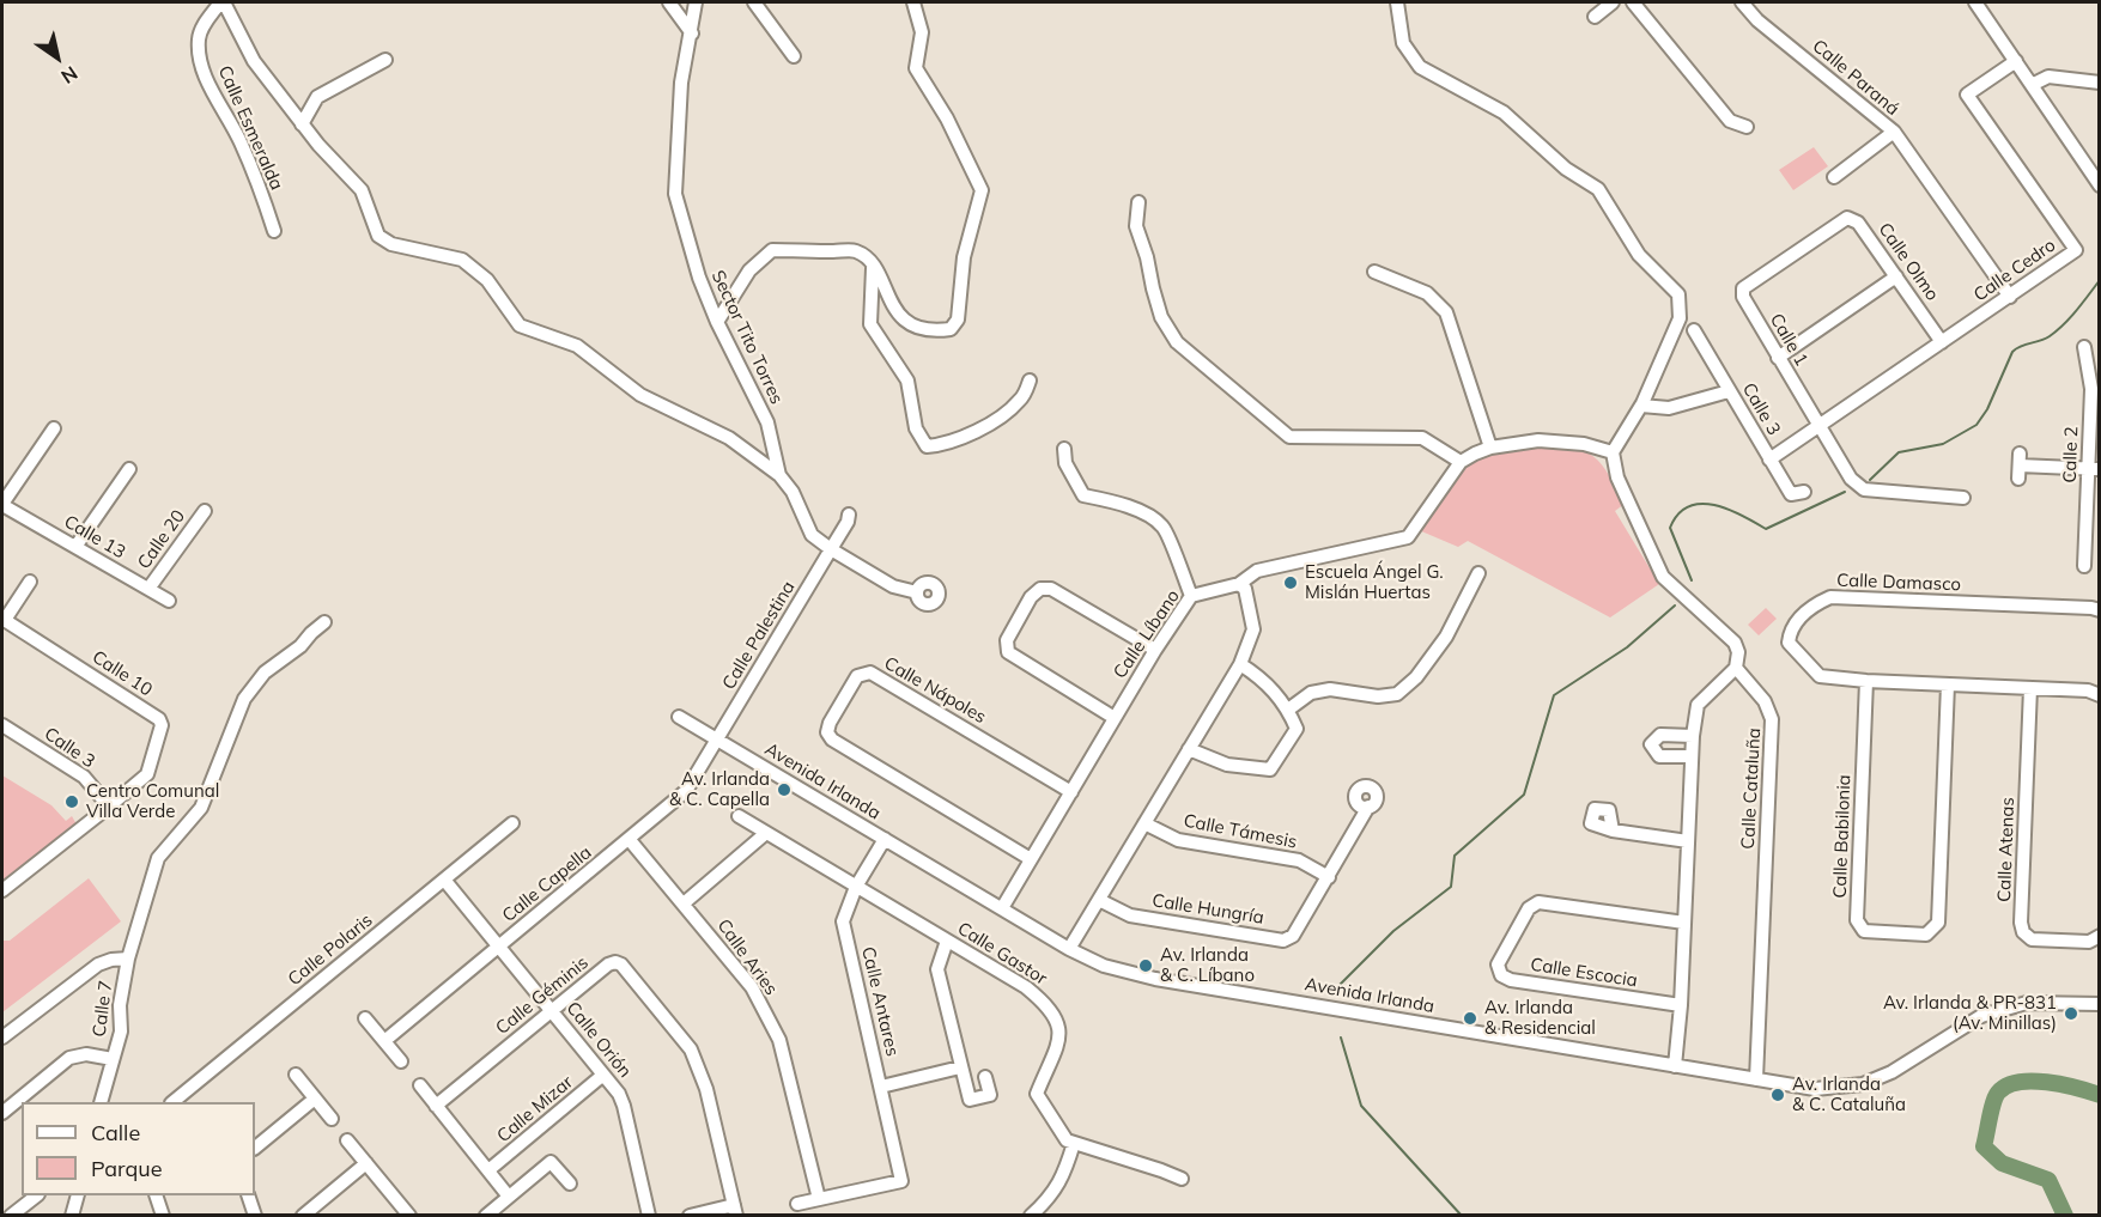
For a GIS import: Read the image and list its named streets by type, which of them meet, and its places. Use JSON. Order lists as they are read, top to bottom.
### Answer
{
  "streets": {
    "street": [
      "Calle Paraná",
      "Calle Esmeralda",
      "Calle Olmo",
      "Calle Cedro",
      "Sector Tito Torres",
      "Calle 1",
      "Calle 3",
      "Calle 2",
      "Calle 13",
      "Calle 20",
      "Calle Damasco",
      "Calle Líbano",
      "Calle Palestina",
      "Calle 10",
      "Calle Nápoles",
      "Avenida Irlanda",
      "Calle Cataluña",
      "Calle Támesis",
      "Calle Babilonia",
      "Calle Atenas",
      "Calle Capella",
      "Calle Hungría",
      "Calle Polaris",
      "Calle Gastor",
      "Calle Aries",
      "Calle Escocia",
      "Calle Géminis",
      "Calle Antares",
      "Calle 7",
      "Calle Orión",
      "Calle Mizar"
    ]
  },
  "crossings": [
    ["Calle Paraná", "Calle Cedro"],
    ["Calle Olmo", "Calle Cedro"],
    ["Calle Olmo", "Calle 1"],
    ["Calle Cedro", "Calle 1"],
    ["Calle Cedro", "Calle 3"],
    ["Calle 3", "Calle 10"],
    ["Calle 13", "Calle 20"],
    ["Calle Damasco", "Calle Babilonia"],
    ["Calle Damasco", "Calle Atenas"],
    ["Calle Líbano", "Calle Nápoles"],
    ["Calle Líbano", "Avenida Irlanda"],
    ["Calle Palestina", "Avenida Irlanda"],
    ["Calle Palestina", "Calle Capella"],
    ["Avenida Irlanda", "Calle Cataluña"],
    ["Avenida Irlanda", "Calle Capella"],
    ["Avenida Irlanda", "Calle Antares"],
    ["Calle Támesis", "Calle Hungría"],
    ["Calle Capella", "Calle Aries"],
    ["Calle Capella", "Calle Orión"],
    ["Calle Polaris", "Calle Orión"],
    ["Calle Gastor", "Calle Antares"],
    ["Calle Aries", "Calle Antares"],
    ["Calle Géminis", "Calle Orión"],
    ["Calle Orión", "Calle Mizar"]
  ],
  "places": [
    "Escuela Ángel G. Mislán Huertas",
    "Av. Irlanda & C. Capella",
    "Centro Comunal Villa Verde",
    "Av. Irlanda & C. Líbano",
    "Av. Irlanda & PR-831 (Av. Minillas)",
    "Av. Irlanda & Residencial",
    "Av. Irlanda & C. Cataluña"
  ],
  "legend": ["Calle", "Parque"],
  "north": "bottom right"
}
